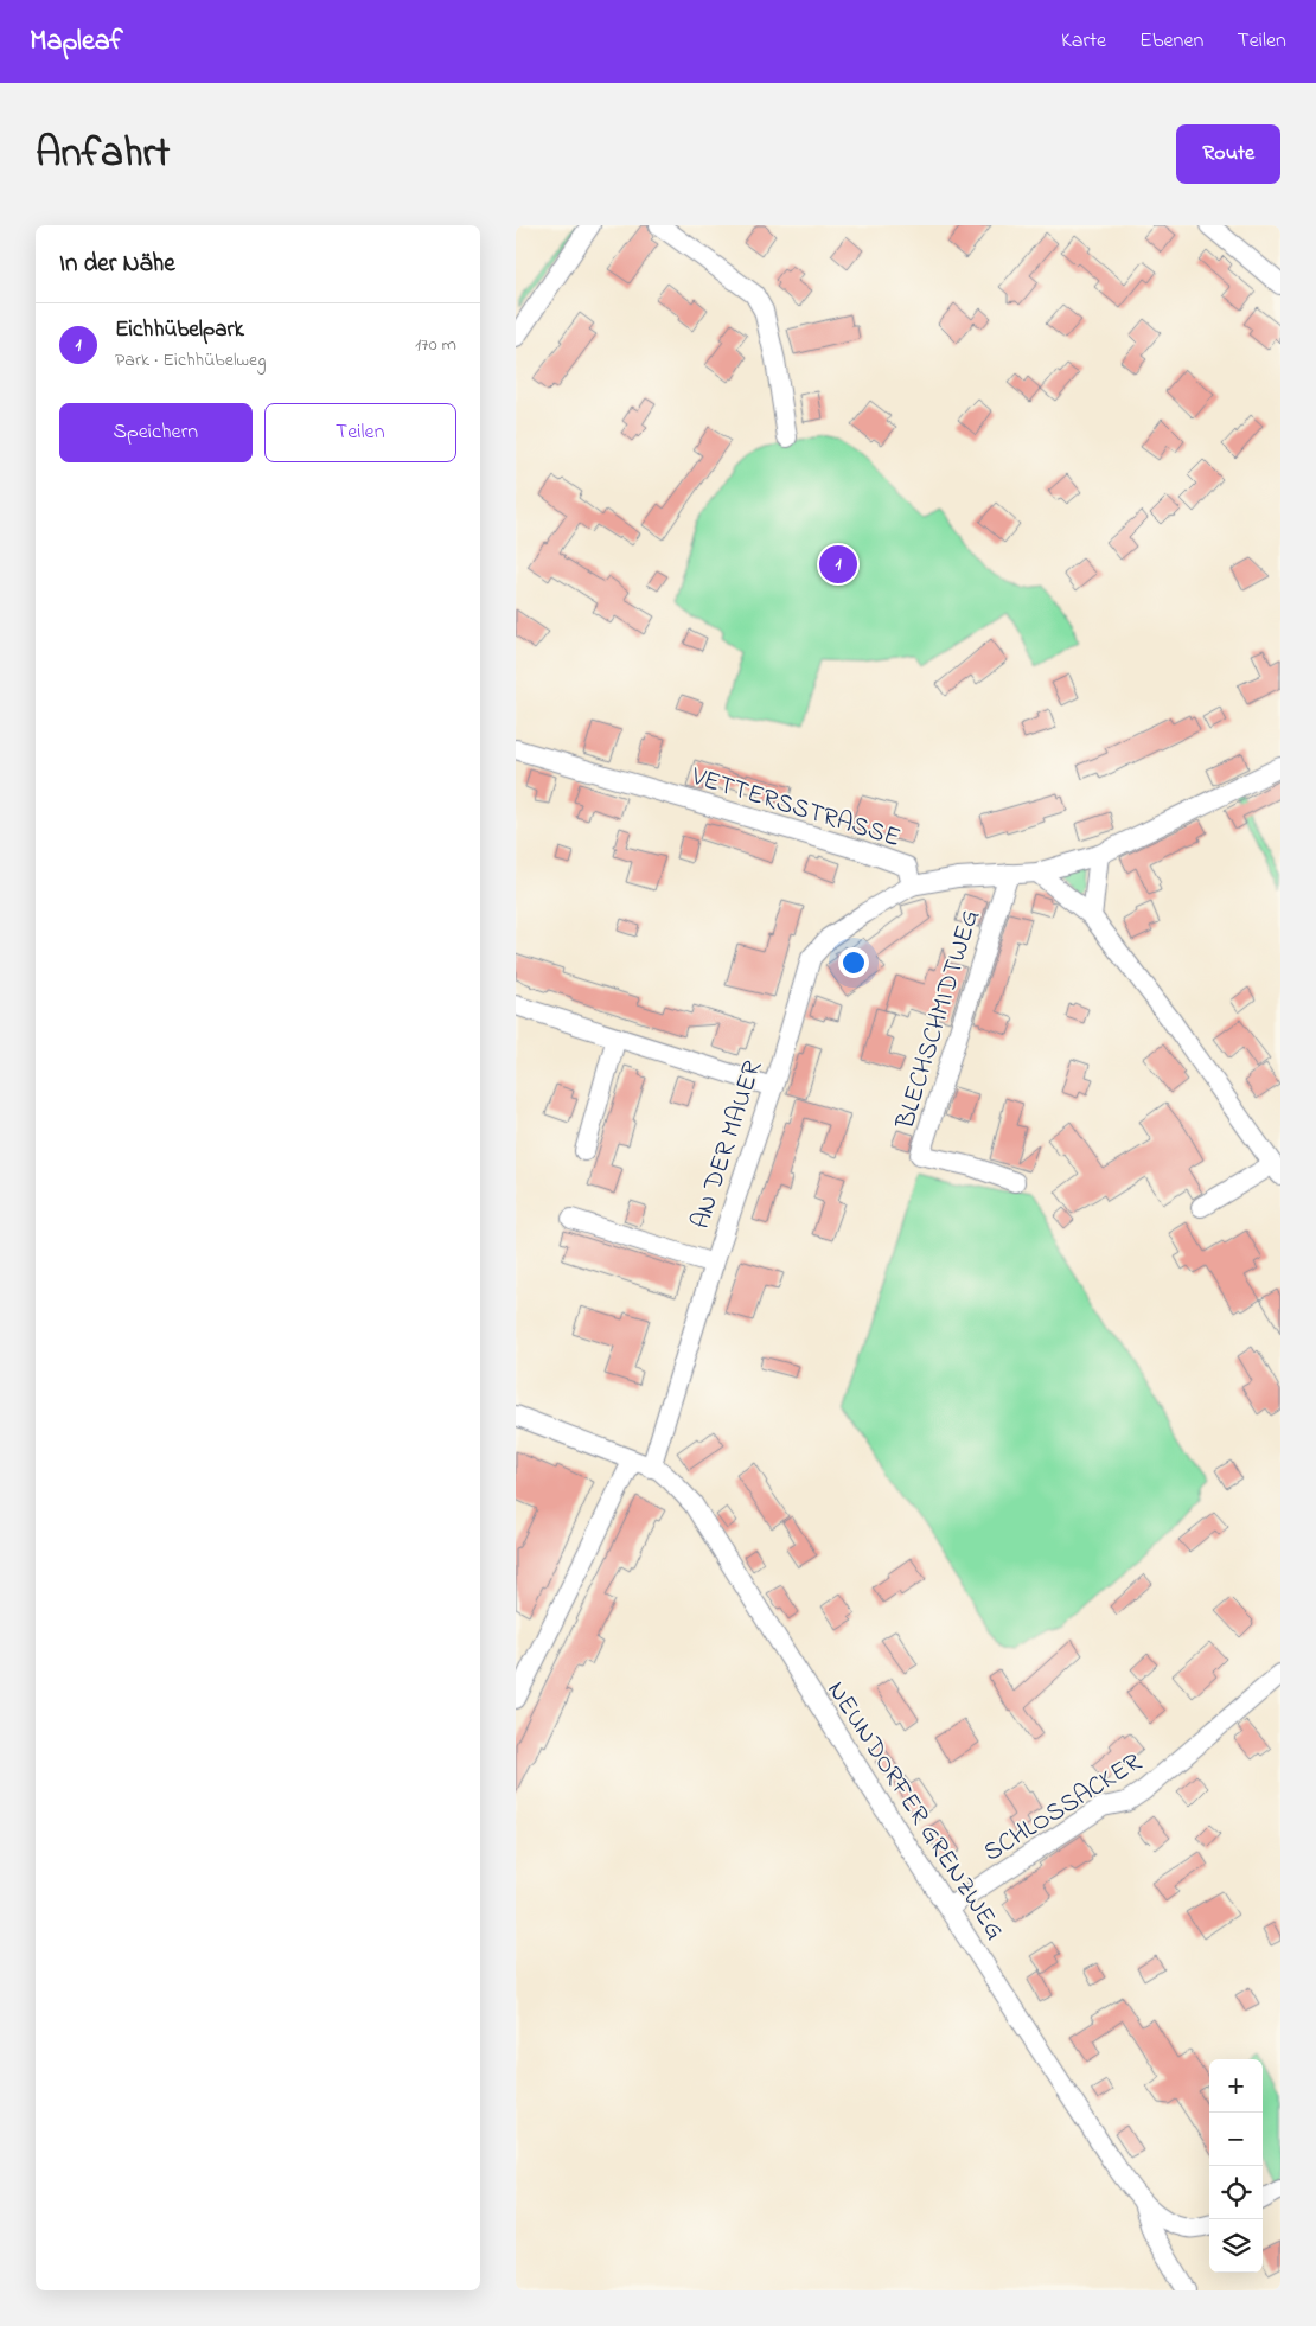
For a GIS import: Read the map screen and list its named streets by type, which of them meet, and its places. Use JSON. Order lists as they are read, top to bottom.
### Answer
{
  "streets": {
    "street": [
      "VETTERSSTRASSE",
      "BLECHSCHMIDTWEG",
      "AN DER MAUER",
      "SCHLOSSACKER",
      "NEUNDORFER GRENZWEG"
    ]
  },
  "crossings": [
    ["VETTERSSTRASSE", "BLECHSCHMIDTWEG"],
    ["VETTERSSTRASSE", "AN DER MAUER"],
    ["AN DER MAUER", "NEUNDORFER GRENZWEG"],
    ["SCHLOSSACKER", "NEUNDORFER GRENZWEG"]
  ],
  "page": {
    "header": "Mapleaf",
    "nav": ["Karte", "Ebenen", "Teilen"],
    "title": "Anfahrt",
    "buttons": [
      "Route",
      ["Speichern", "Teilen"]
    ],
    "heading": "In der Nähe",
    "list": [
      {
        "mark": "1",
        "name": "Eichhübelpark",
        "note": "Park · Eichhübelweg",
        "value": "170 m"
      }
    ],
    "pins": "1",
    "map_buttons": ["+", "−"]
  }
}
